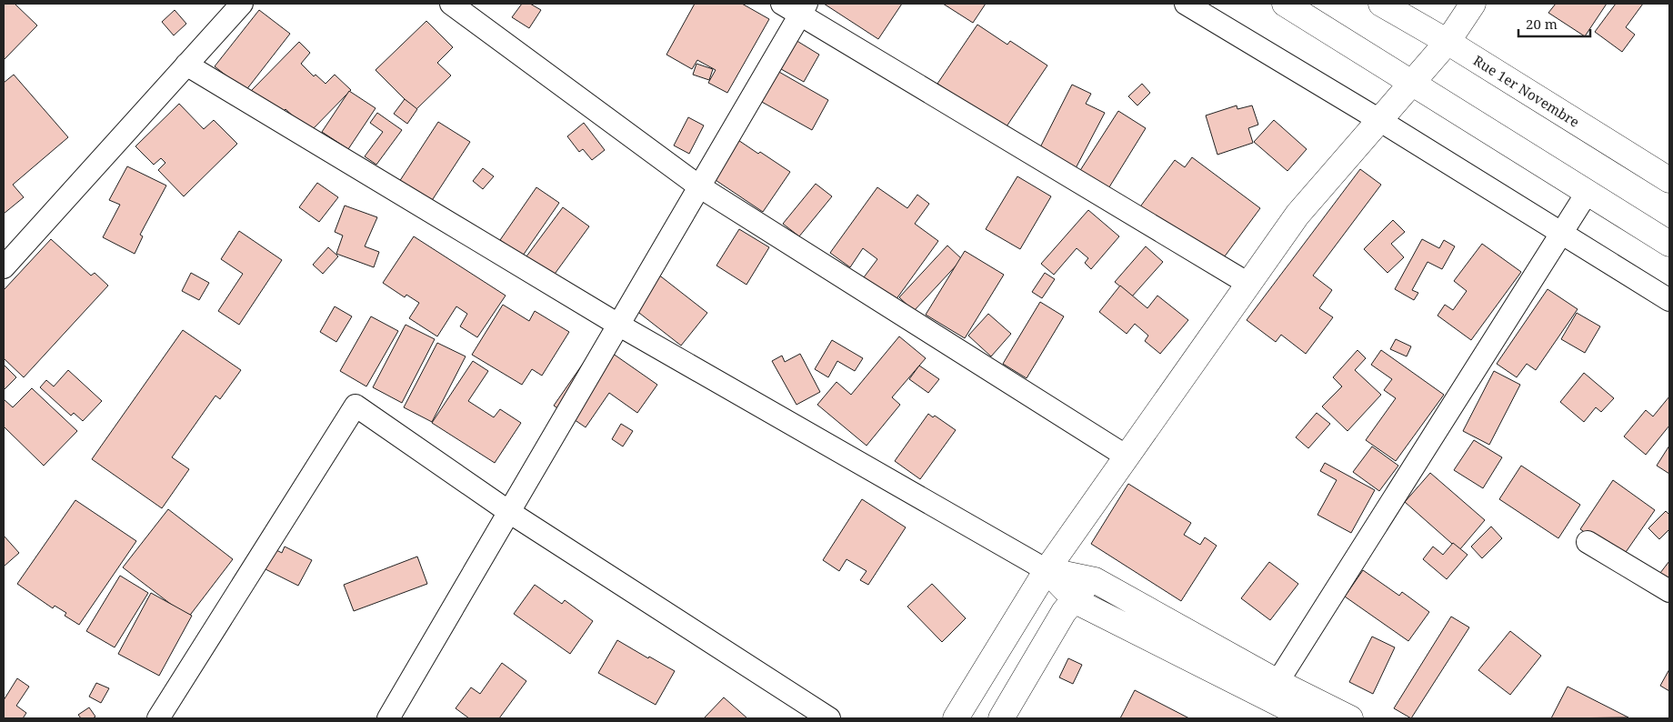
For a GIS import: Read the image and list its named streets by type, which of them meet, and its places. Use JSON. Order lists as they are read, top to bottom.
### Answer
{
  "streets": {
    "street": ["Rue 1er Novembre"]
  },
  "scale_bar": "20 m"
}
